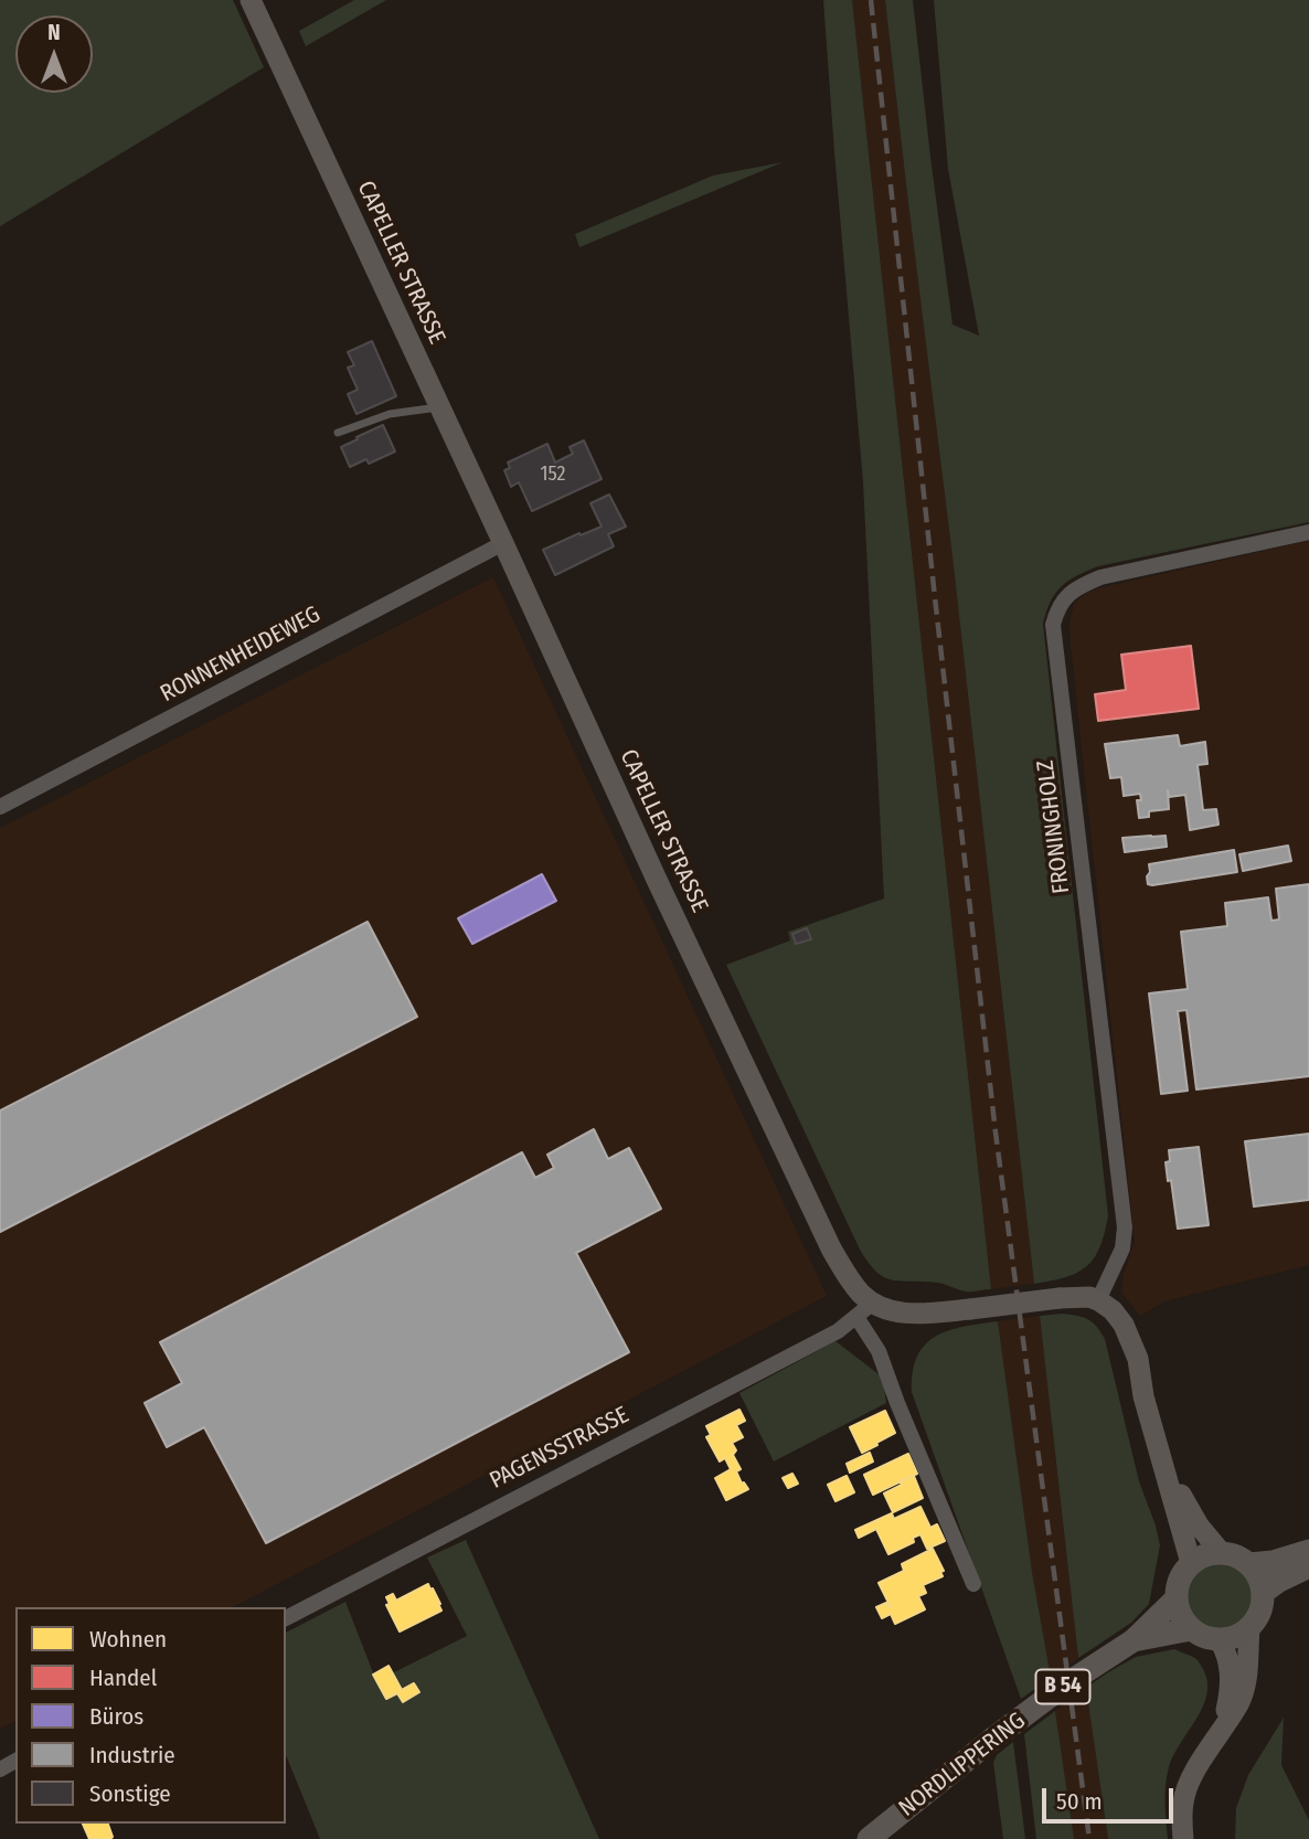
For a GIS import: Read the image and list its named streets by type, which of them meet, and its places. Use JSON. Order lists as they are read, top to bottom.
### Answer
{
  "streets": {
    "main road": ["B 54", "NORDLIPPERING"],
    "street": [
      "CAPELLER STRASSE",
      "RONNENHEIDEWEG",
      "FRONINGHOLZ",
      "PAGENSSTRASSE"
    ]
  },
  "crossings": [
    ["CAPELLER STRASSE", "RONNENHEIDEWEG"],
    ["CAPELLER STRASSE", "FRONINGHOLZ"],
    ["CAPELLER STRASSE", "PAGENSSTRASSE"]
  ],
  "house_numbers": ["152"],
  "legend": [
    "Wohnen",
    "Handel",
    "Büros",
    "Industrie",
    "Sonstige"
  ],
  "scale_bar": "50 m",
  "north": "top"
}
